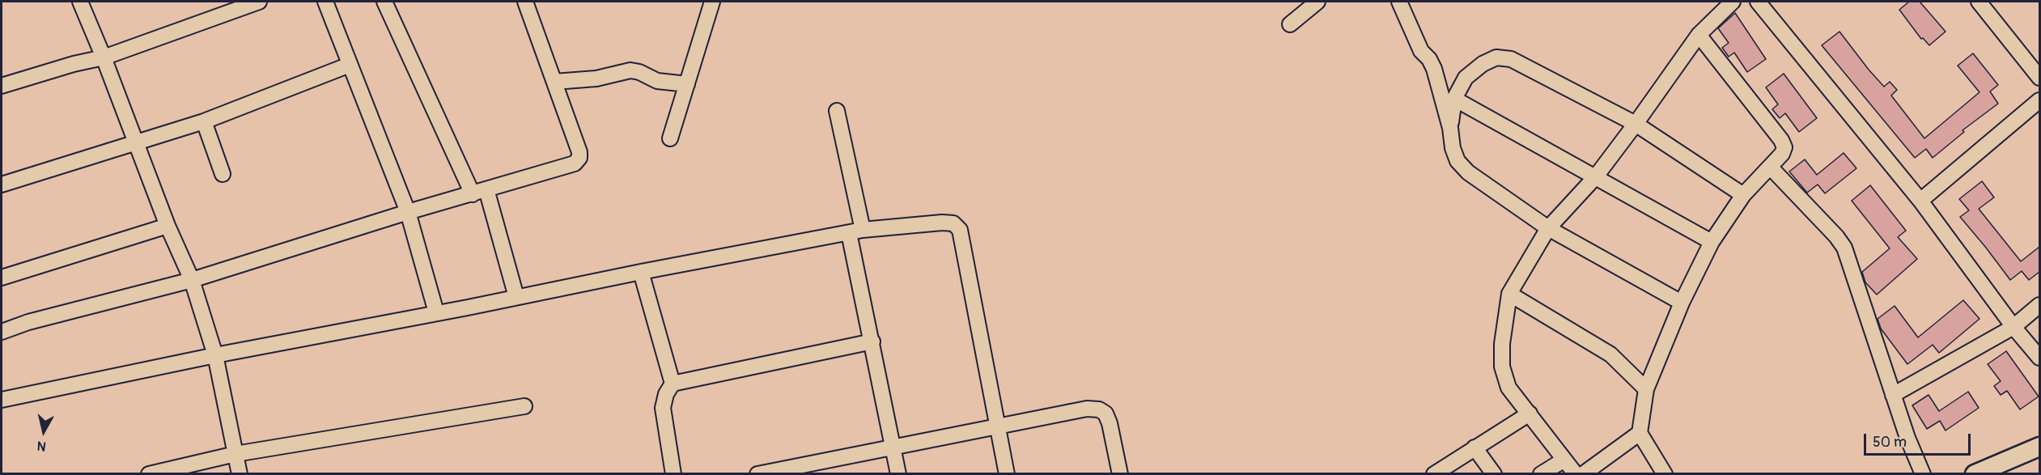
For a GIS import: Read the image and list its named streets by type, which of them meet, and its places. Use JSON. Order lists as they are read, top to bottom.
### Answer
{
  "scale_bar": "50 m",
  "north": "bottom"
}
